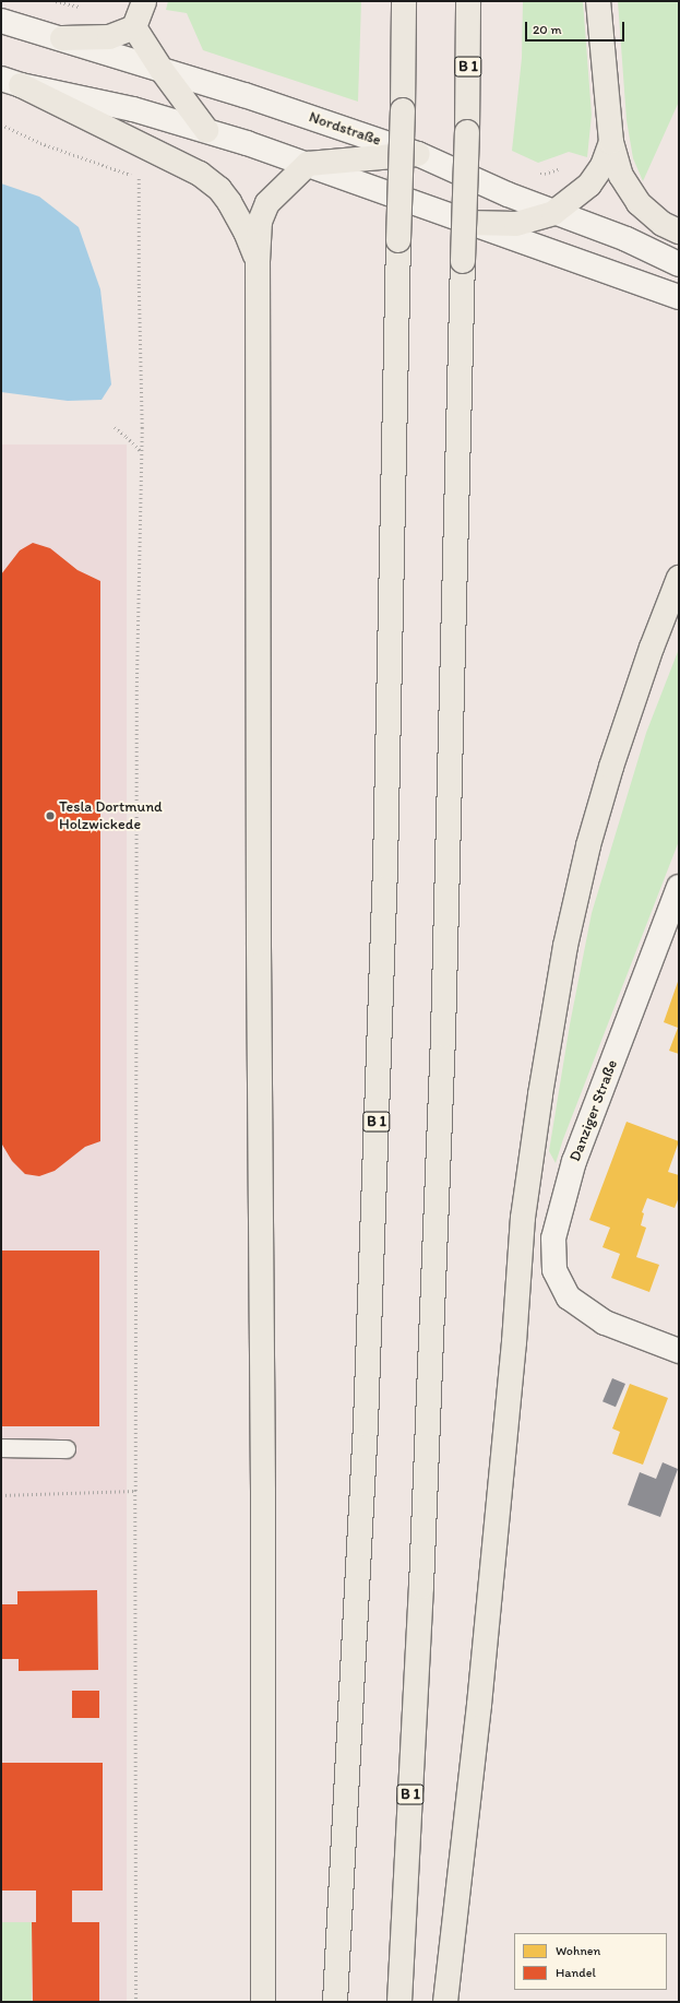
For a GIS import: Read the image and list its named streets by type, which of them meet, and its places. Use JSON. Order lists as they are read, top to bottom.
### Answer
{
  "streets": {
    "highway": ["B 1"],
    "main road": ["Nordstraße", "Danziger Straße"]
  },
  "places": ["Tesla Dortmund Holzwickede"],
  "legend": ["Wohnen", "Handel"],
  "scale_bar": "20 m"
}
